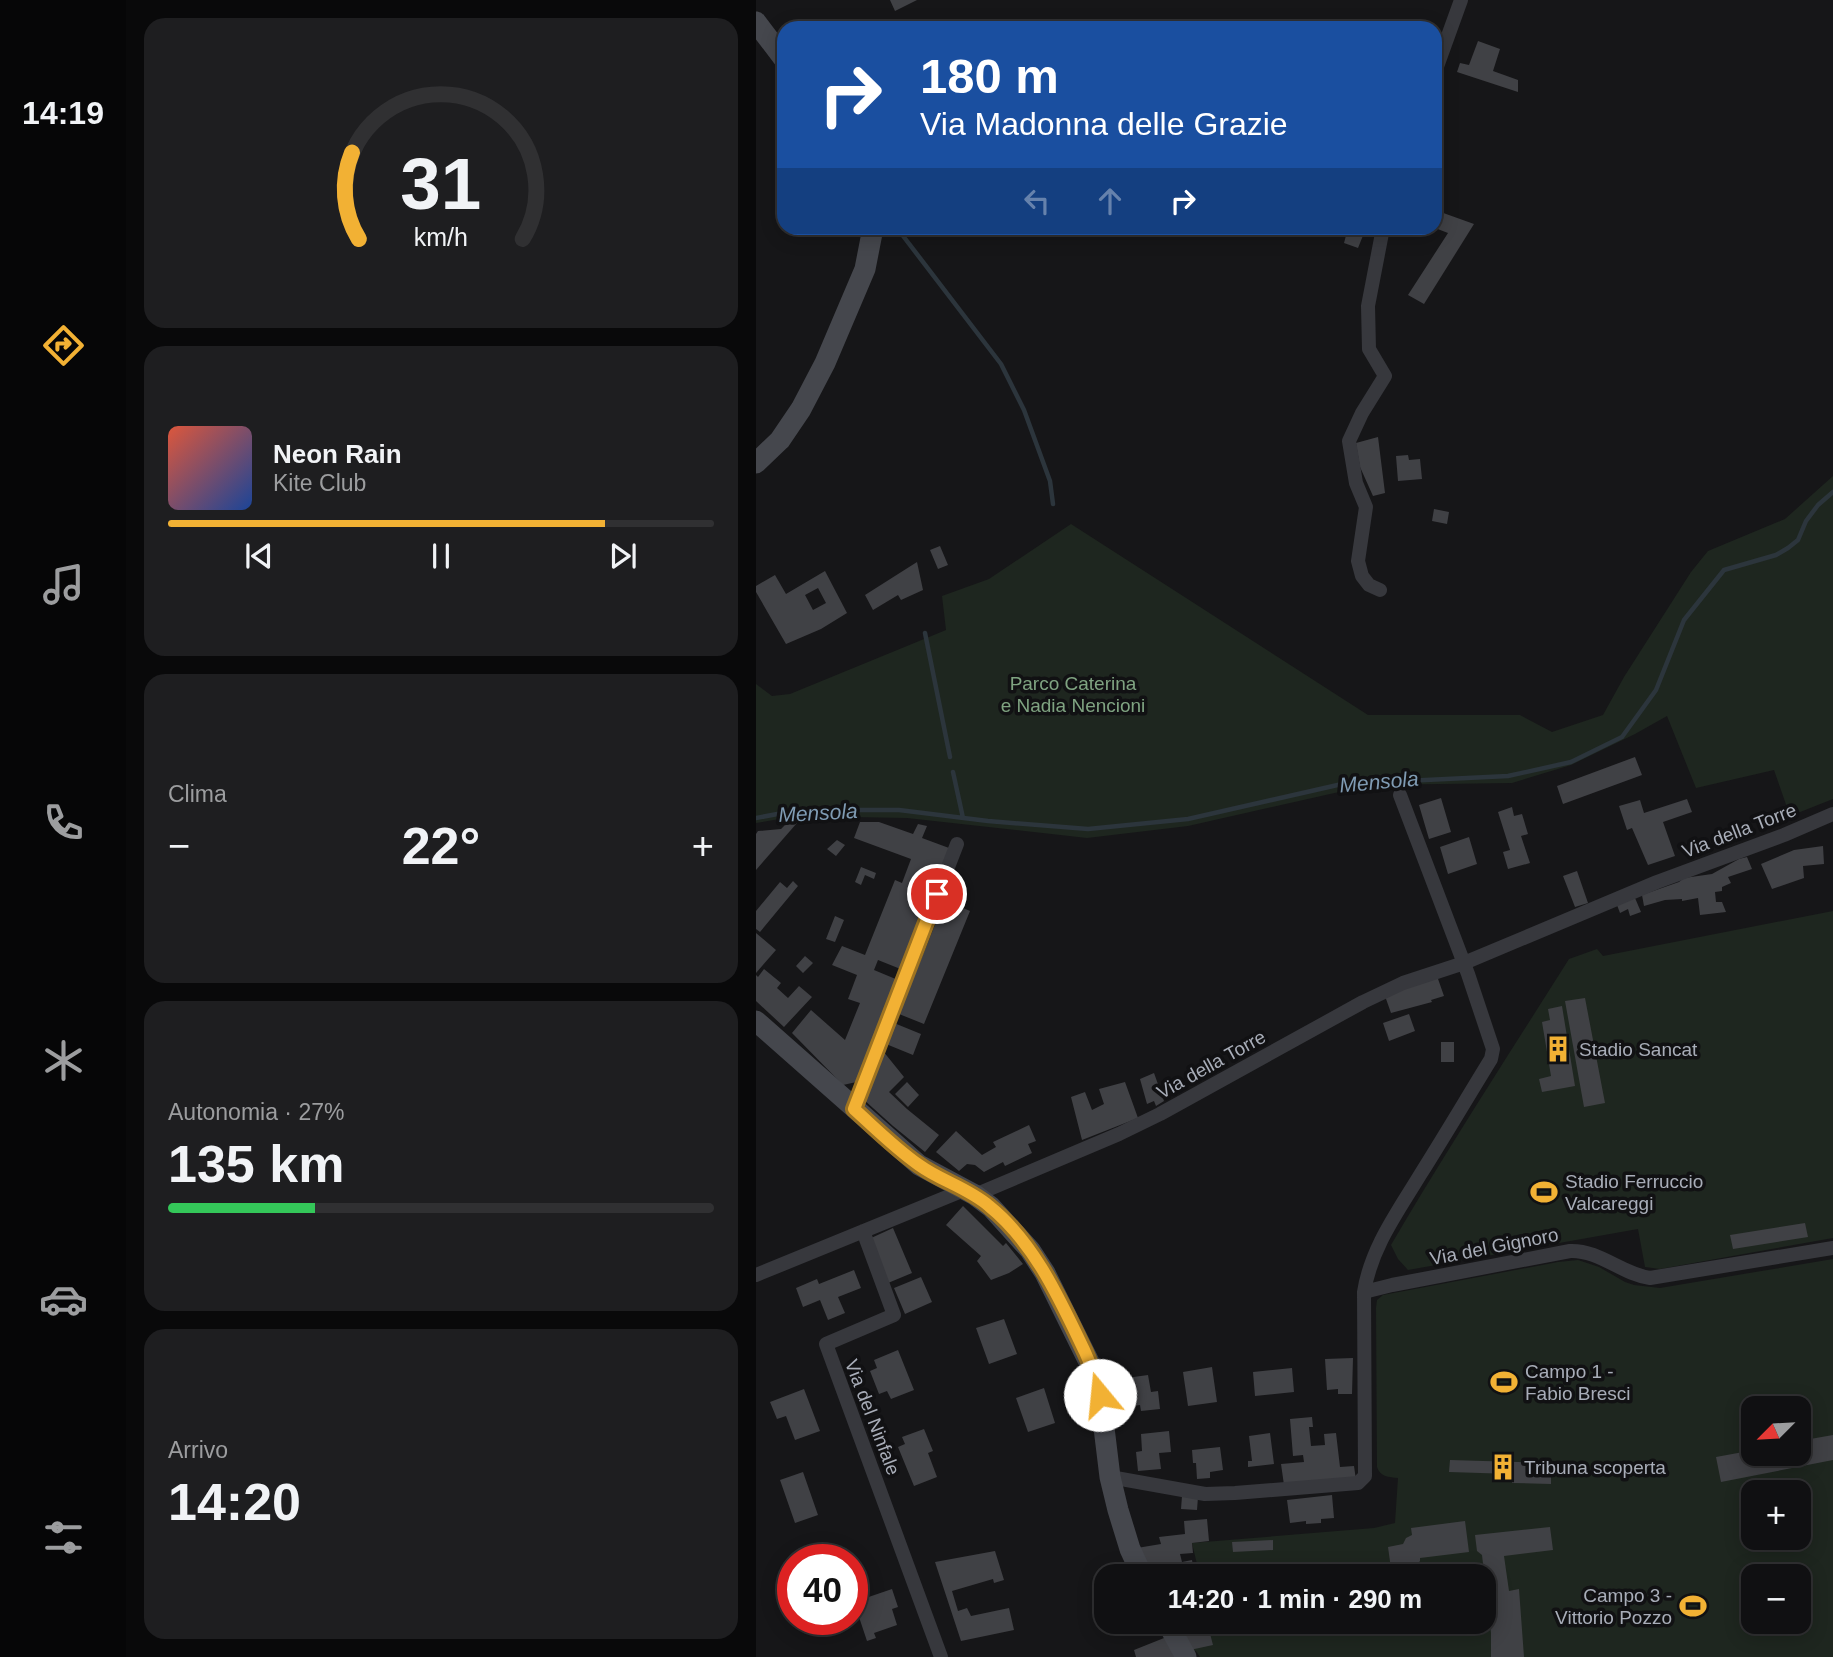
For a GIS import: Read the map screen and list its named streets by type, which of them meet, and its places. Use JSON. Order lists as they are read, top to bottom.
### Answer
{
  "streets": {
    "street": ["Via della Torre", "Via del Gignoro", "Via del Ninfale"]
  },
  "crossings": [
    ["Via della Torre", "Via del Ninfale"]
  ],
  "water": ["Mensola"],
  "parks": ["Parco Caterina e Nadia Nencioni"],
  "places": {
    "building": ["Stadio Sancat", "Tribuna scoperta"],
    "sports": ["Stadio Ferruccio Valcareggi", "Campo 1 - Fabio Bresci", "Campo 3 - Vittorio Pozzo"]
  },
  "north": "bottom left",
  "page": {
    "tabs": "14:19",
    "turn": ["180 m", "Via Madonna delle Grazie"],
    "song": ["Neon Rain", "Kite Club"],
    "tile": [
      "Clima",
      ["Autonomia · 27%", "135 km"],
      ["Arrivo", "14:20"]
    ],
    "heat": ["−", "22°", "+"],
    "map_buttons": ["+", "−"],
    "limit": "40",
    "trip": "14:20 · 1 min · 290 m",
    "gauge": ["31", "km/h"]
  }
}
